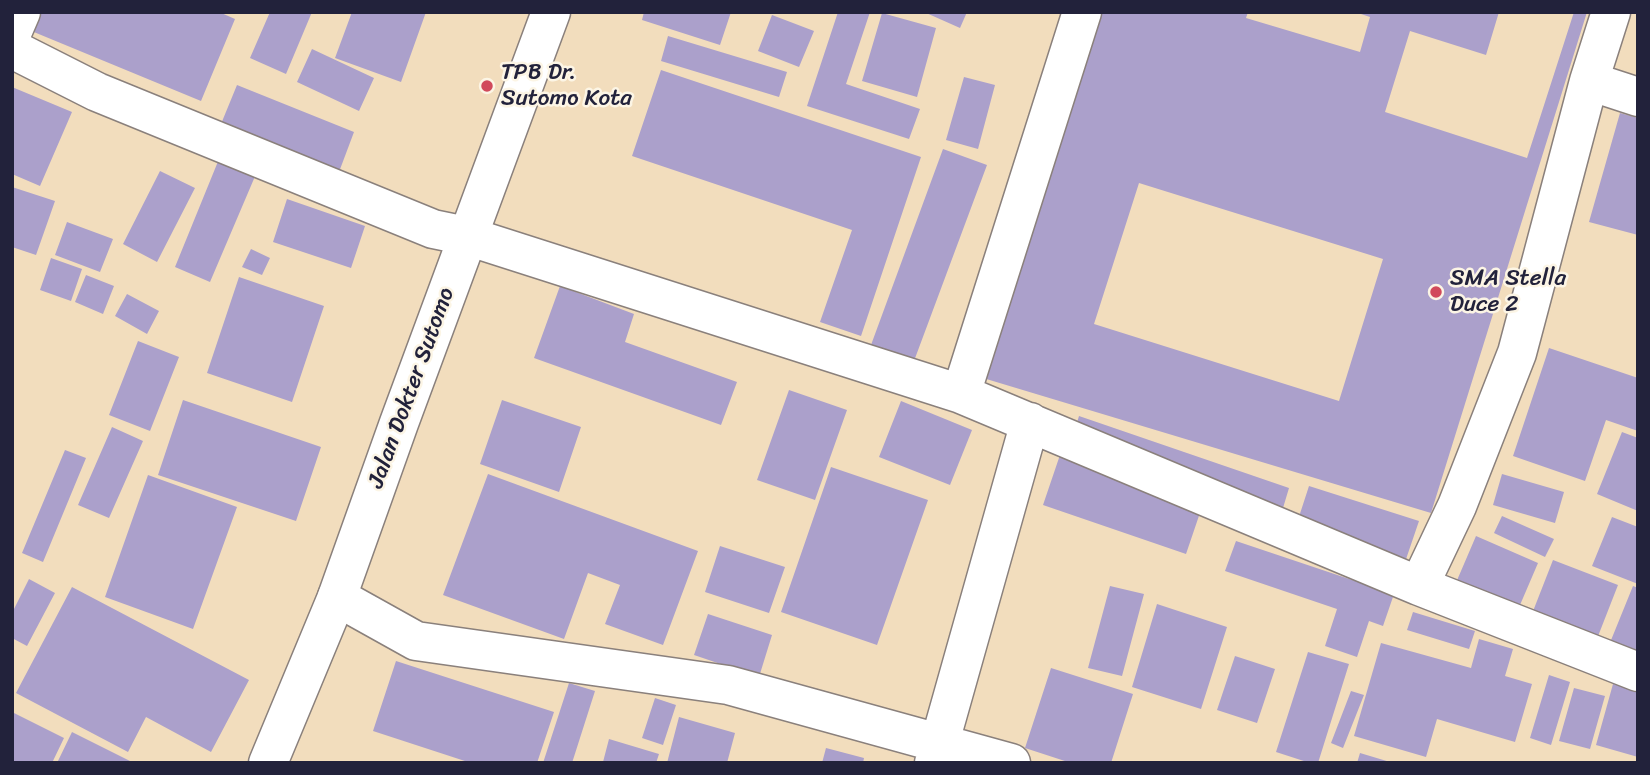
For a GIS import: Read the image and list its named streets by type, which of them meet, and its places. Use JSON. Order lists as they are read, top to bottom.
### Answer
{
  "streets": {
    "street": ["Jalan Dokter Sutomo"]
  },
  "places": ["TPB Dr. Sutomo Kota", "SMA Stella Duce 2"]
}
